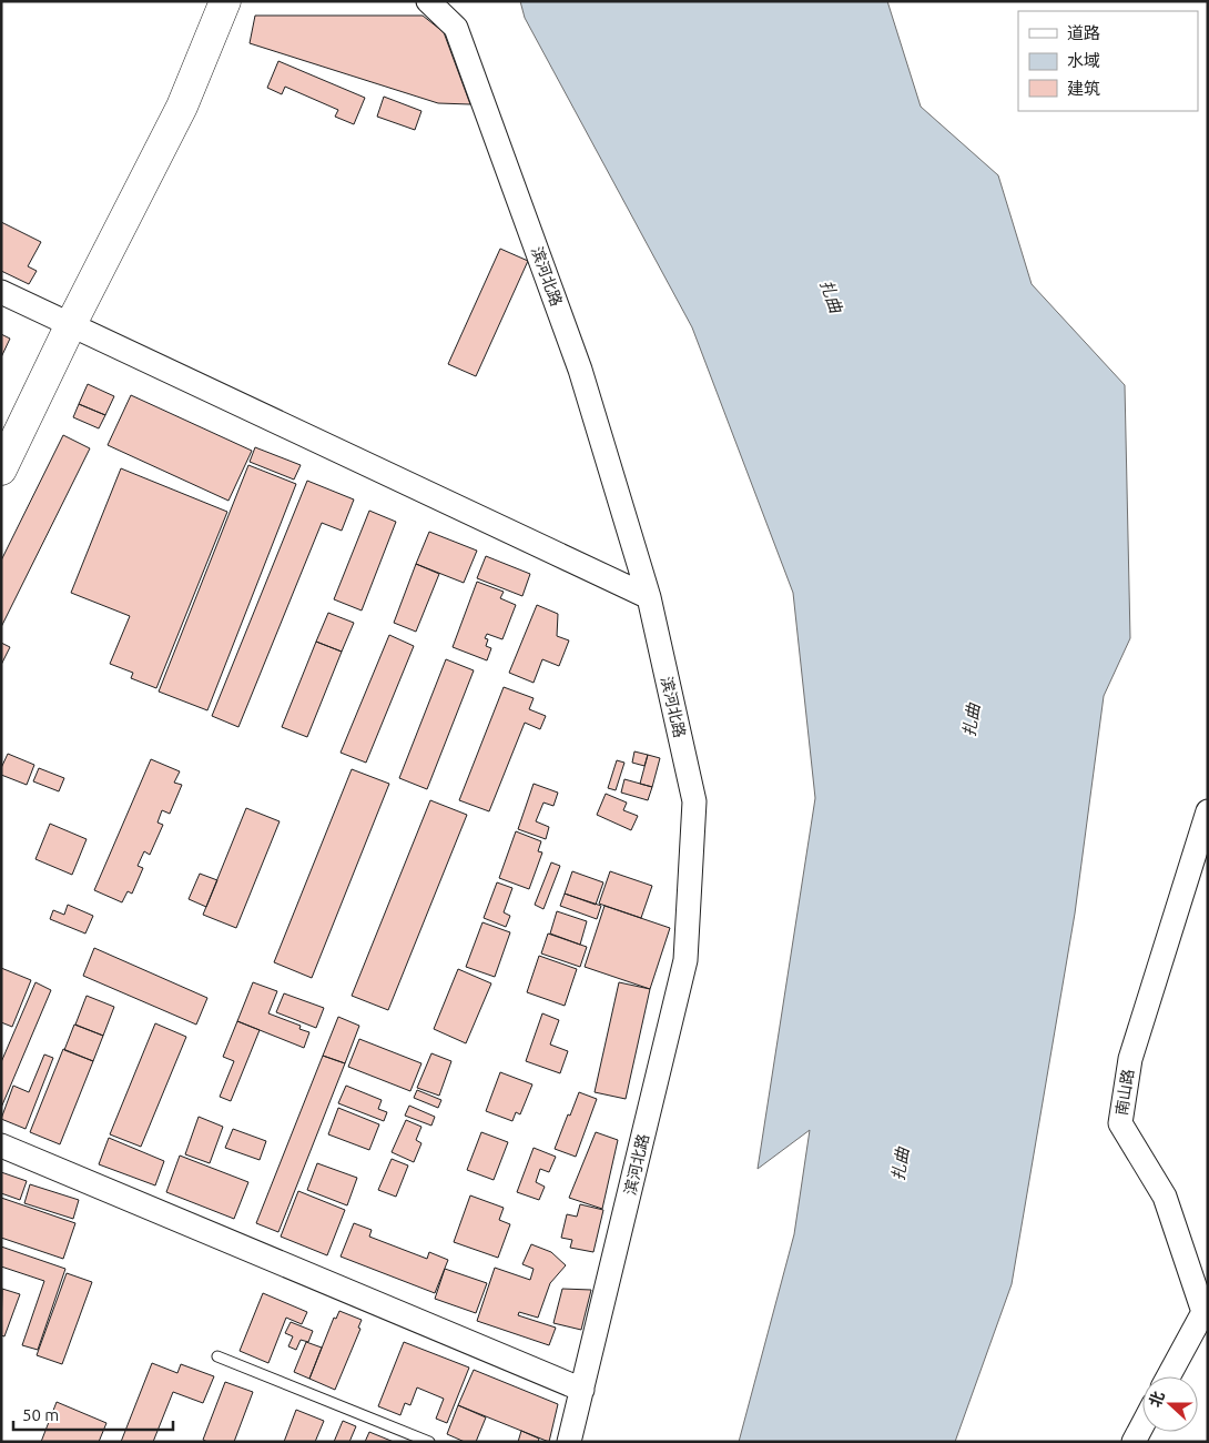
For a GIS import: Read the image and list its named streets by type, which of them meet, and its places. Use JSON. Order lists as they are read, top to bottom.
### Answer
{
  "streets": {
    "street": ["滨河北路", "南山路"]
  },
  "water": ["扎曲"],
  "legend": ["道路", "水域", "建筑"],
  "scale_bar": "50 m",
  "north": "left"
}
